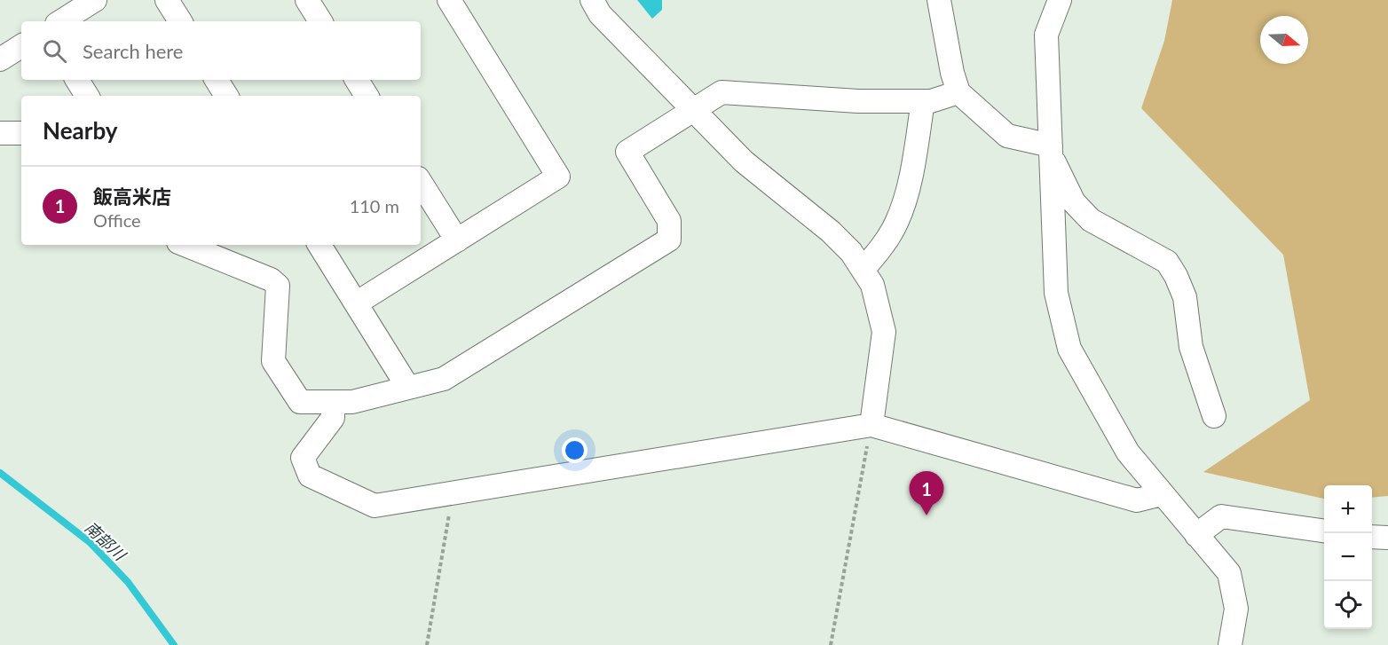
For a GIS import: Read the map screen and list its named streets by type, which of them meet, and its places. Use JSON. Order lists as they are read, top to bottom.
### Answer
{
  "water": ["南部川"],
  "north": "right",
  "page": {
    "search": "Search here",
    "heading": "Nearby",
    "list": [
      {
        "mark": "1",
        "name": "飯高米店",
        "note": "Office",
        "value": "110 m"
      }
    ],
    "pins": "1",
    "map_buttons": ["+", "−"]
  }
}
